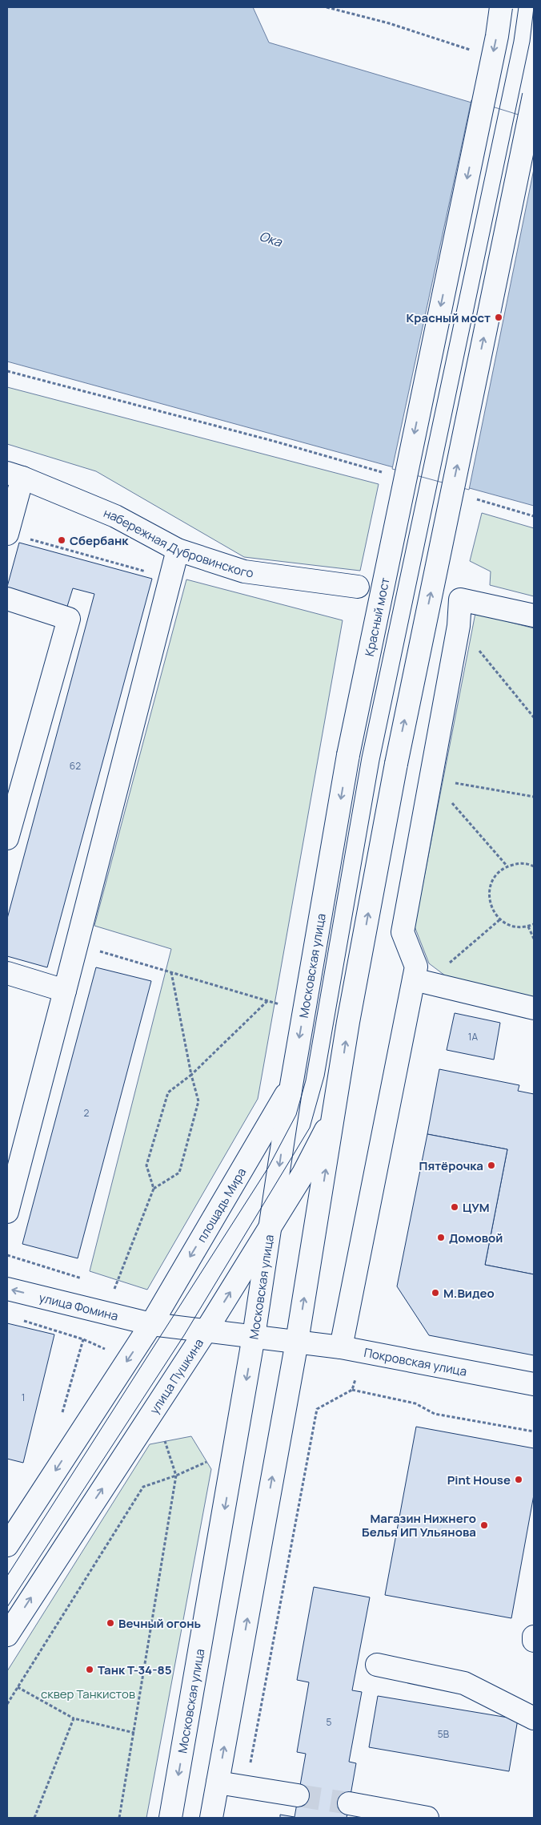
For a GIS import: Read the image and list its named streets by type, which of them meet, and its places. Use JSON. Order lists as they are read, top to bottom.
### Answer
{
  "streets": {
    "main road": [
      "набережная Дубровинского",
      "Красный мост",
      "Московская улица",
      "площадь Мира",
      "улица Фомина",
      "Покровская улица",
      "улица Пушкина"
    ]
  },
  "crossings": [
    ["Красный мост", "Московская улица"],
    ["Московская улица", "площадь Мира"],
    ["Московская улица", "Покровская улица"],
    ["Московская улица", "улица Пушкина"],
    ["площадь Мира", "улица Фомина"],
    ["улица Фомина", "Покровская улица"],
    ["улица Фомина", "улица Пушкина"],
    ["Покровская улица", "улица Пушкина"]
  ],
  "one_way": ["улица Фомина"],
  "water": ["Ока"],
  "parks": ["сквер Танкистов"],
  "places": [
    "Красный мост",
    "Сбербанк",
    "Пятёрочка",
    "ЦУМ",
    "Домовой",
    "М.Видео",
    "Pint House",
    "Магазин Нижнего Белья ИП Ульянова",
    "Вечный огонь",
    "Танк Т-34-85"
  ],
  "house_numbers": [
    "62",
    "1А",
    "2",
    "1",
    "5",
    "5В"
  ]
}
